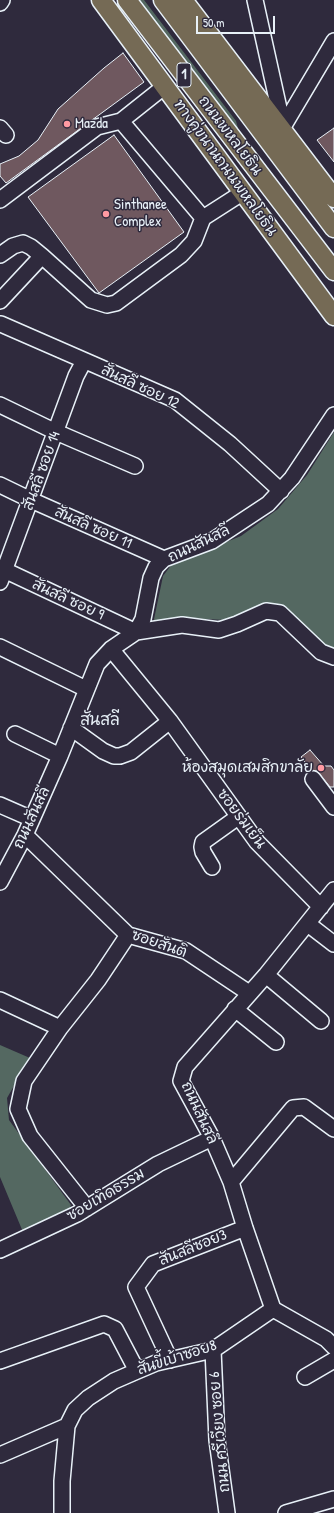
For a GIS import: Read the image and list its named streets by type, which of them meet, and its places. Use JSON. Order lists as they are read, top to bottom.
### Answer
{
  "streets": {
    "main road": ["1", "ถนนพหลโยธิน", "ทางคู่ขนานถนนพหลโยธิน"],
    "street": [
      "สันสลี ซอย 12",
      "สันสลี ซอย 14",
      "สันสลี ซอย 11",
      "ถนนสันสลี",
      "สันสลี ซอย 9",
      "ซอยร่มเย็น",
      "ซอยสันติ",
      "ซอยเทิดธรรม",
      "สันสลีซอย3",
      "สันขี้เบ้าซอย8",
      "ถนน ศรีเวียง ซอย 6"
    ]
  },
  "crossings": [
    ["สันสลี ซอย 12", "สันสลี ซอย 14"],
    ["สันสลี ซอย 12", "ถนนสันสลี"],
    ["สันสลี ซอย 14", "สันสลี ซอย 11"],
    ["สันสลี ซอย 14", "สันสลี ซอย 9"],
    ["สันสลี ซอย 11", "ถนนสันสลี"],
    ["ถนนสันสลี", "สันสลี ซอย 9"],
    ["ถนนสันสลี", "ซอยร่มเย็น"],
    ["ถนนสันสลี", "ซอยสันติ"],
    ["ถนนสันสลี", "ซอยเทิดธรรม"],
    ["ถนนสันสลี", "สันสลีซอย3"],
    ["ถนนสันสลี", "สันขี้เบ้าซอย8"],
    ["สันสลีซอย3", "สันขี้เบ้าซอย8"],
    ["สันขี้เบ้าซอย8", "ถนน ศรีเวียง ซอย 6"]
  ],
  "districts": ["สันสลี"],
  "places": ["Mazda", "Sinthanee Complex", "ห้องสมุดเสมสิกขาลัย"],
  "scale_bar": "50 m"
}
